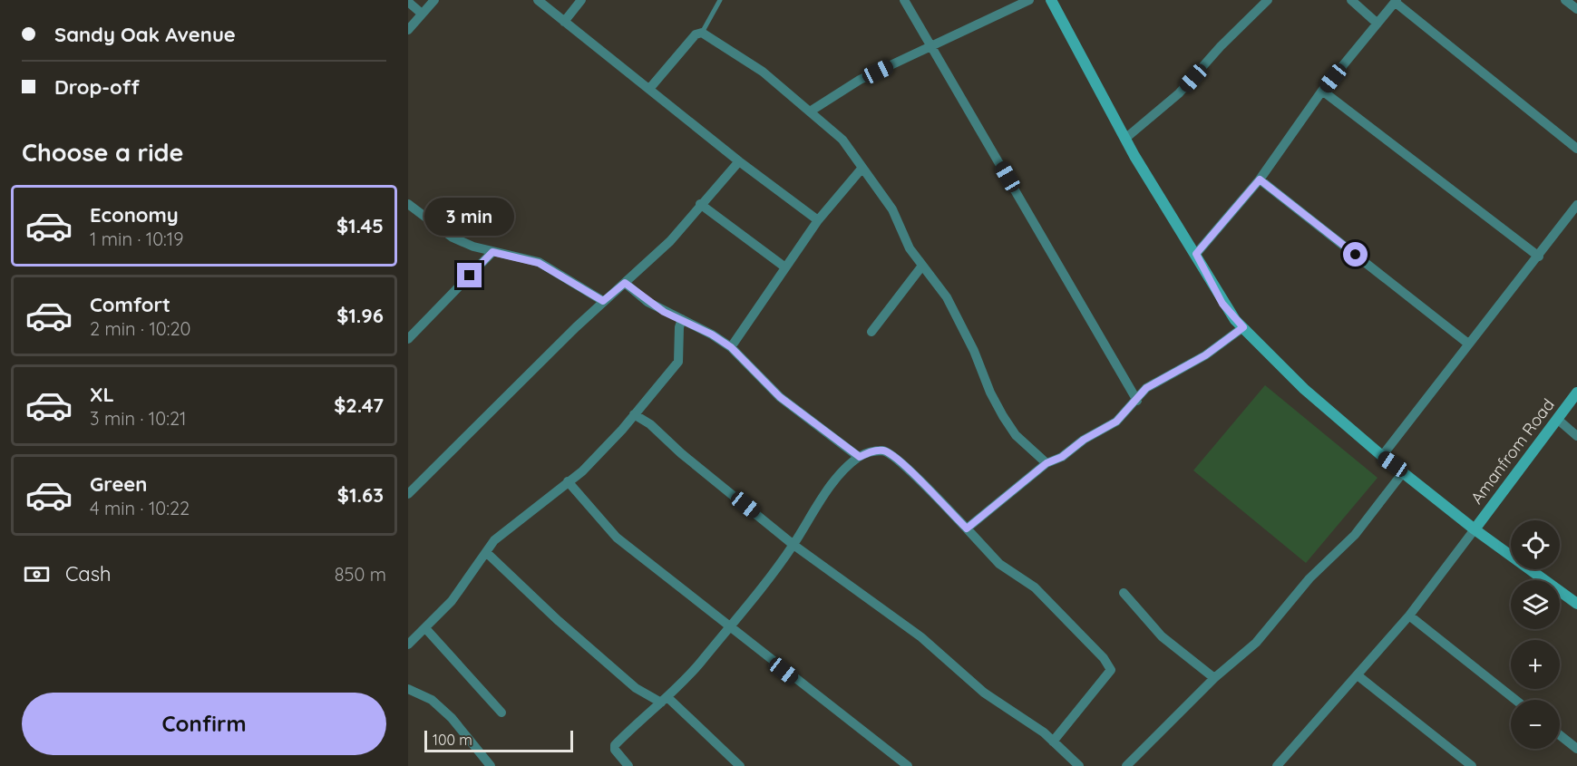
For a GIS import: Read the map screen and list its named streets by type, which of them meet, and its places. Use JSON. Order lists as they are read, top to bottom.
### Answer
{
  "streets": {
    "street": ["Amanfrom Road"]
  },
  "scale_bar": "100 m",
  "page": {
    "banner": ["Sandy Oak Avenue", "Drop-off"],
    "heading": "Choose a ride",
    "list": [
      {
        "name": "Economy",
        "note": "1 min · 10:19",
        "value": "$1.45"
      },
      {
        "name": "Comfort",
        "note": "2 min · 10:20",
        "value": "$1.96"
      },
      {
        "name": "XL",
        "note": "3 min · 10:21",
        "value": "$2.47"
      },
      {
        "name": "Green",
        "note": "4 min · 10:22",
        "value": "$1.63"
      }
    ],
    "bubble": "3 min",
    "map_buttons": ["+", "−"],
    "pay": ["Cash", "850 m"],
    "buttons": "Confirm",
    "scale": "100 m"
  }
}
